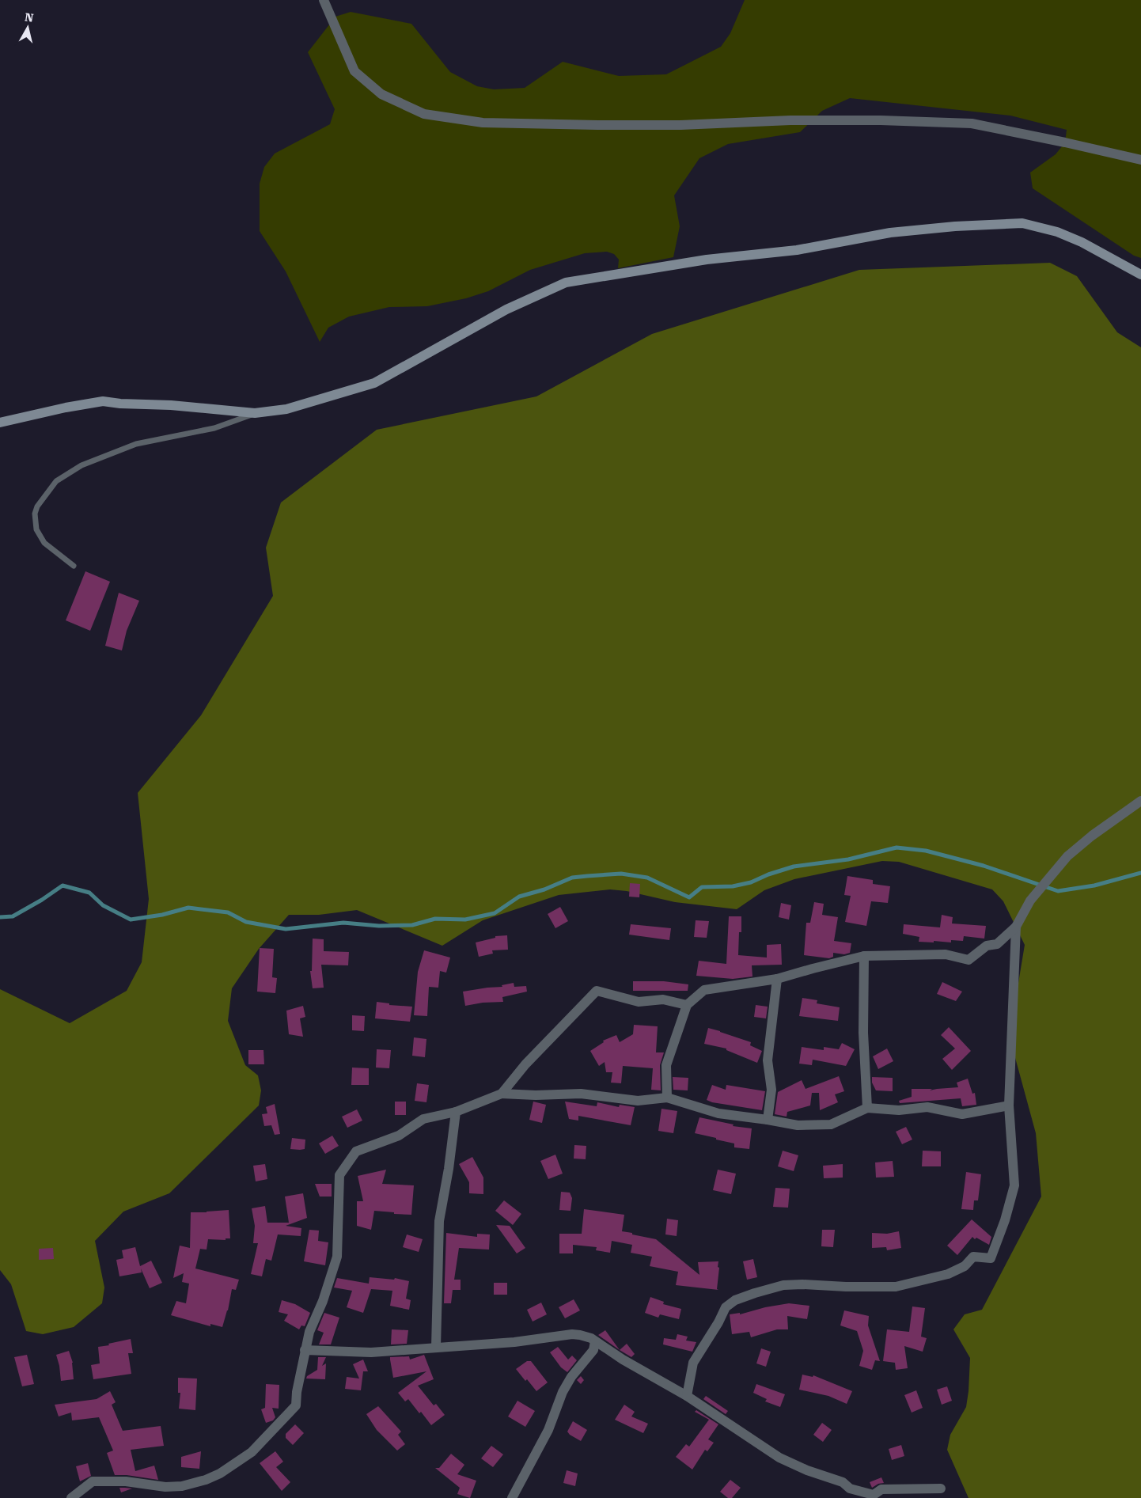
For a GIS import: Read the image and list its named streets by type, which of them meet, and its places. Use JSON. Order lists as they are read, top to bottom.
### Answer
{
  "north": "top"
}
